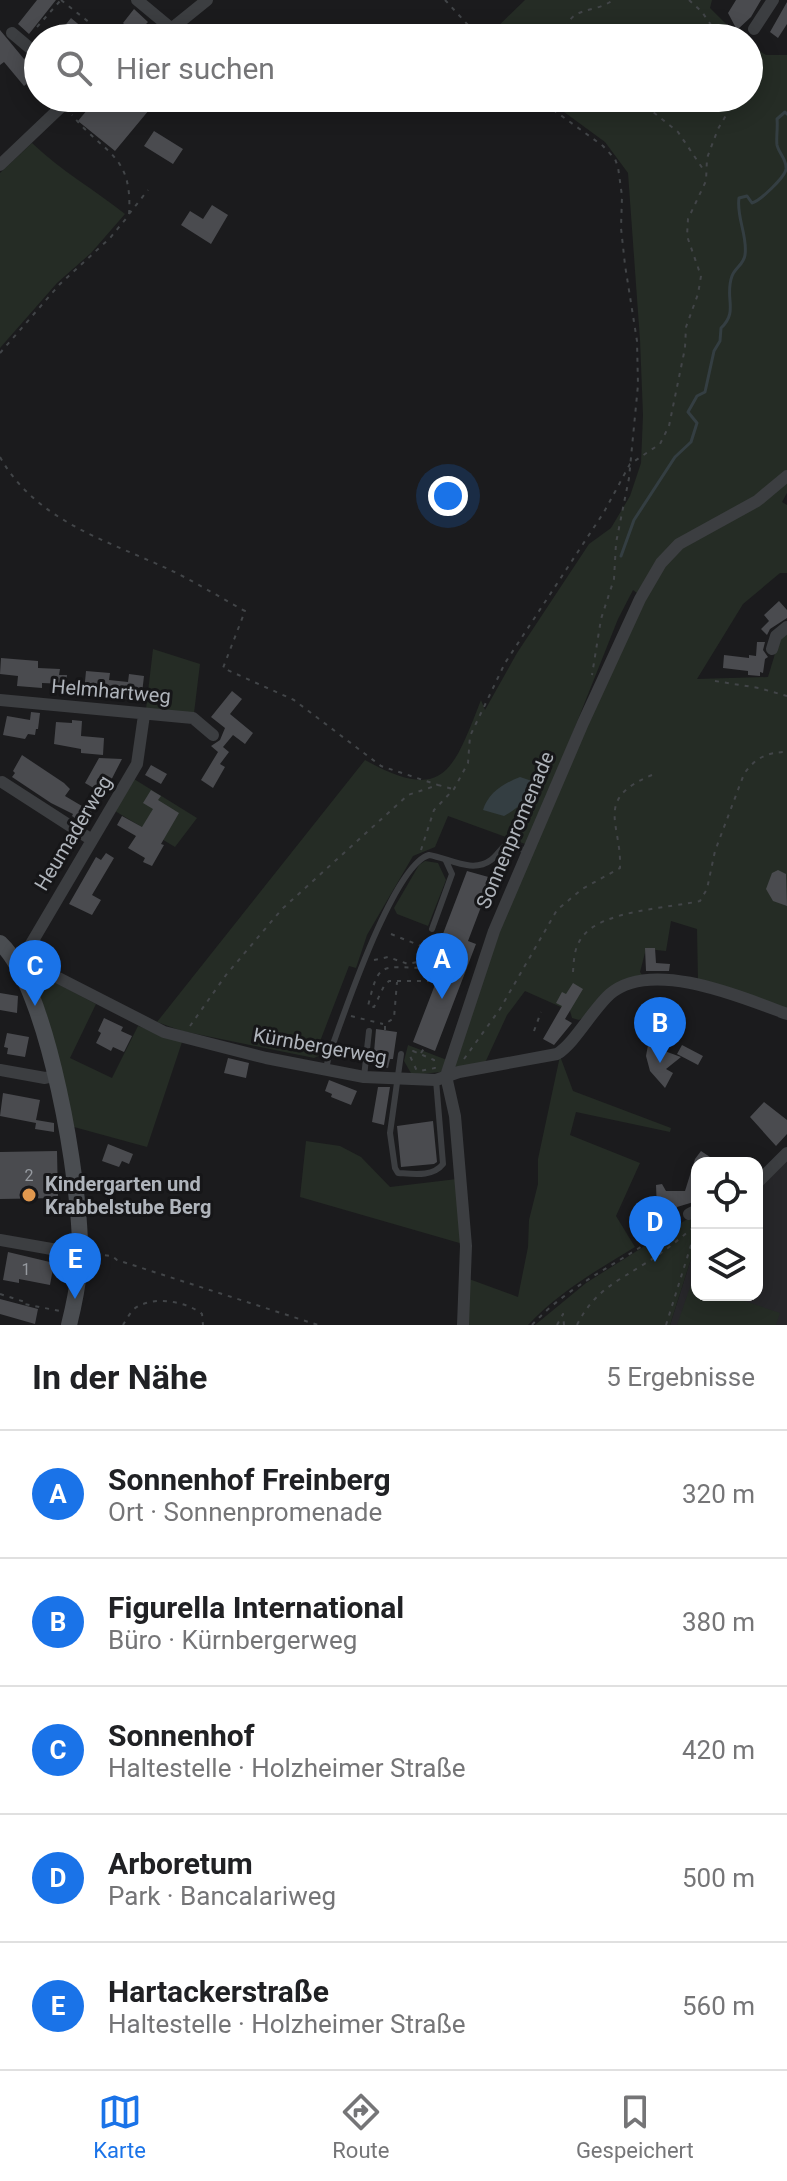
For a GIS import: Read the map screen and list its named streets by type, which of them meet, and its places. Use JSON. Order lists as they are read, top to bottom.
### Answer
{
  "streets": {
    "street": [
      "Helmhartweg",
      "Sonnenpromenade",
      "Heumaderweg",
      "Kürnbergerweg"
    ]
  },
  "crossings": [
    ["Helmhartweg", "Heumaderweg"],
    ["Sonnenpromenade", "Kürnbergerweg"],
    ["Heumaderweg", "Kürnbergerweg"]
  ],
  "places": ["Kindergarten und Krabbelstube Berg"],
  "house_numbers": ["2", "1"],
  "page": {
    "search": "Hier suchen",
    "pins": [
      "A",
      "C",
      "B",
      "D",
      "E"
    ],
    "heading": ["In der Nähe", "5 Ergebnisse"],
    "list": [
      {
        "mark": "A",
        "name": "Sonnenhof Freinberg",
        "note": "Ort · Sonnenpromenade",
        "value": "320 m"
      },
      {
        "mark": "B",
        "name": "Figurella International",
        "note": "Büro · Kürnbergerweg",
        "value": "380 m"
      },
      {
        "mark": "C",
        "name": "Sonnenhof",
        "note": "Haltestelle · Holzheimer Straße",
        "value": "420 m"
      },
      {
        "mark": "D",
        "name": "Arboretum",
        "note": "Park · Bancalariweg",
        "value": "500 m"
      },
      {
        "mark": "E",
        "name": "Hartackerstraße",
        "note": "Haltestelle · Holzheimer Straße",
        "value": "560 m"
      }
    ],
    "nav": ["Karte", "Route", "Gespeichert"]
  }
}
